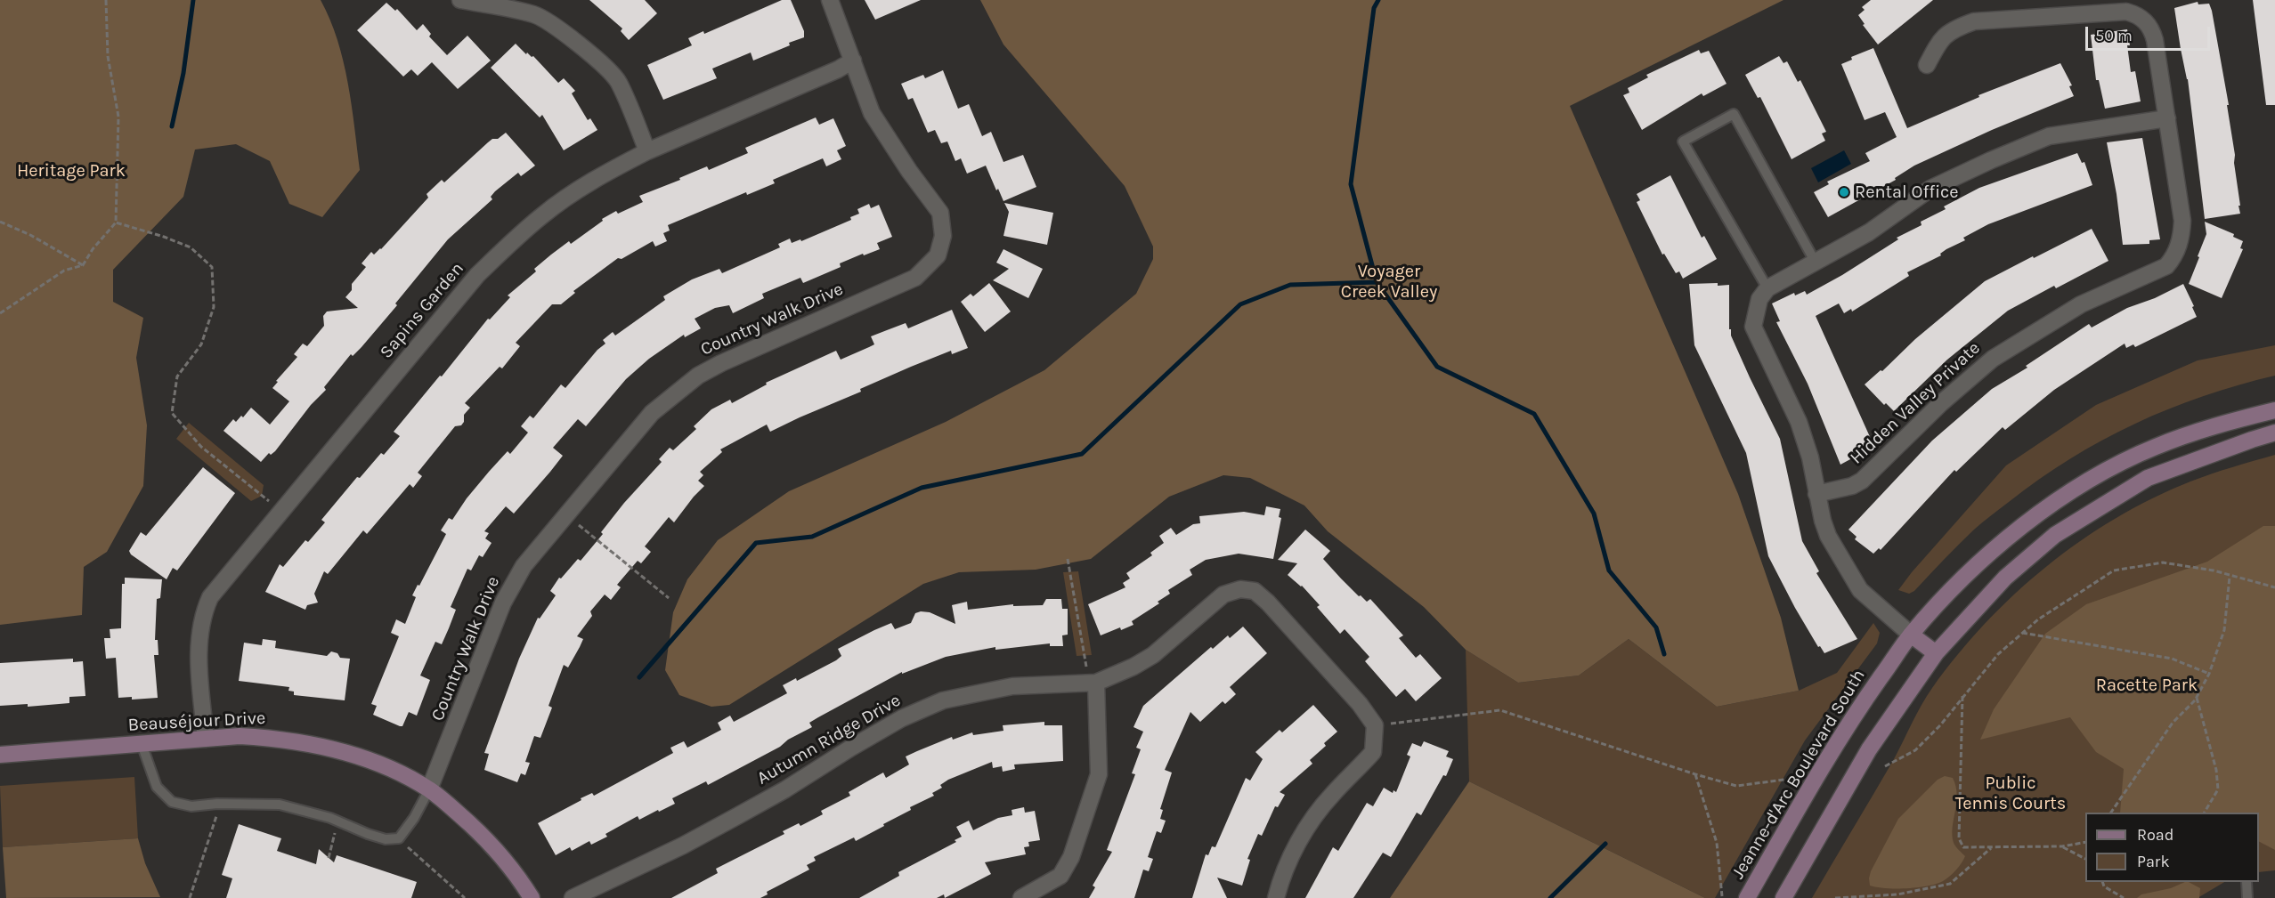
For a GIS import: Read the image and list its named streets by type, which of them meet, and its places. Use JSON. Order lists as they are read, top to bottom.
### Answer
{
  "streets": {
    "main road": ["Beauséjour Drive", "Jeanne-d'Arc Boulevard South"],
    "street": [
      "Sapins Garden",
      "Country Walk Drive",
      "Hidden Valley Private",
      "Autumn Ridge Drive"
    ]
  },
  "crossings": [
    ["Sapins Garden", "Country Walk Drive"],
    ["Sapins Garden", "Beauséjour Drive"],
    ["Country Walk Drive", "Beauséjour Drive"]
  ],
  "parks": [
    "Heritage Park",
    "Voyager Creek Valley",
    "Racette Park",
    "Public Tennis Courts"
  ],
  "places": ["Rental Office"],
  "legend": ["Road", "Park"],
  "scale_bar": "50 m"
}
